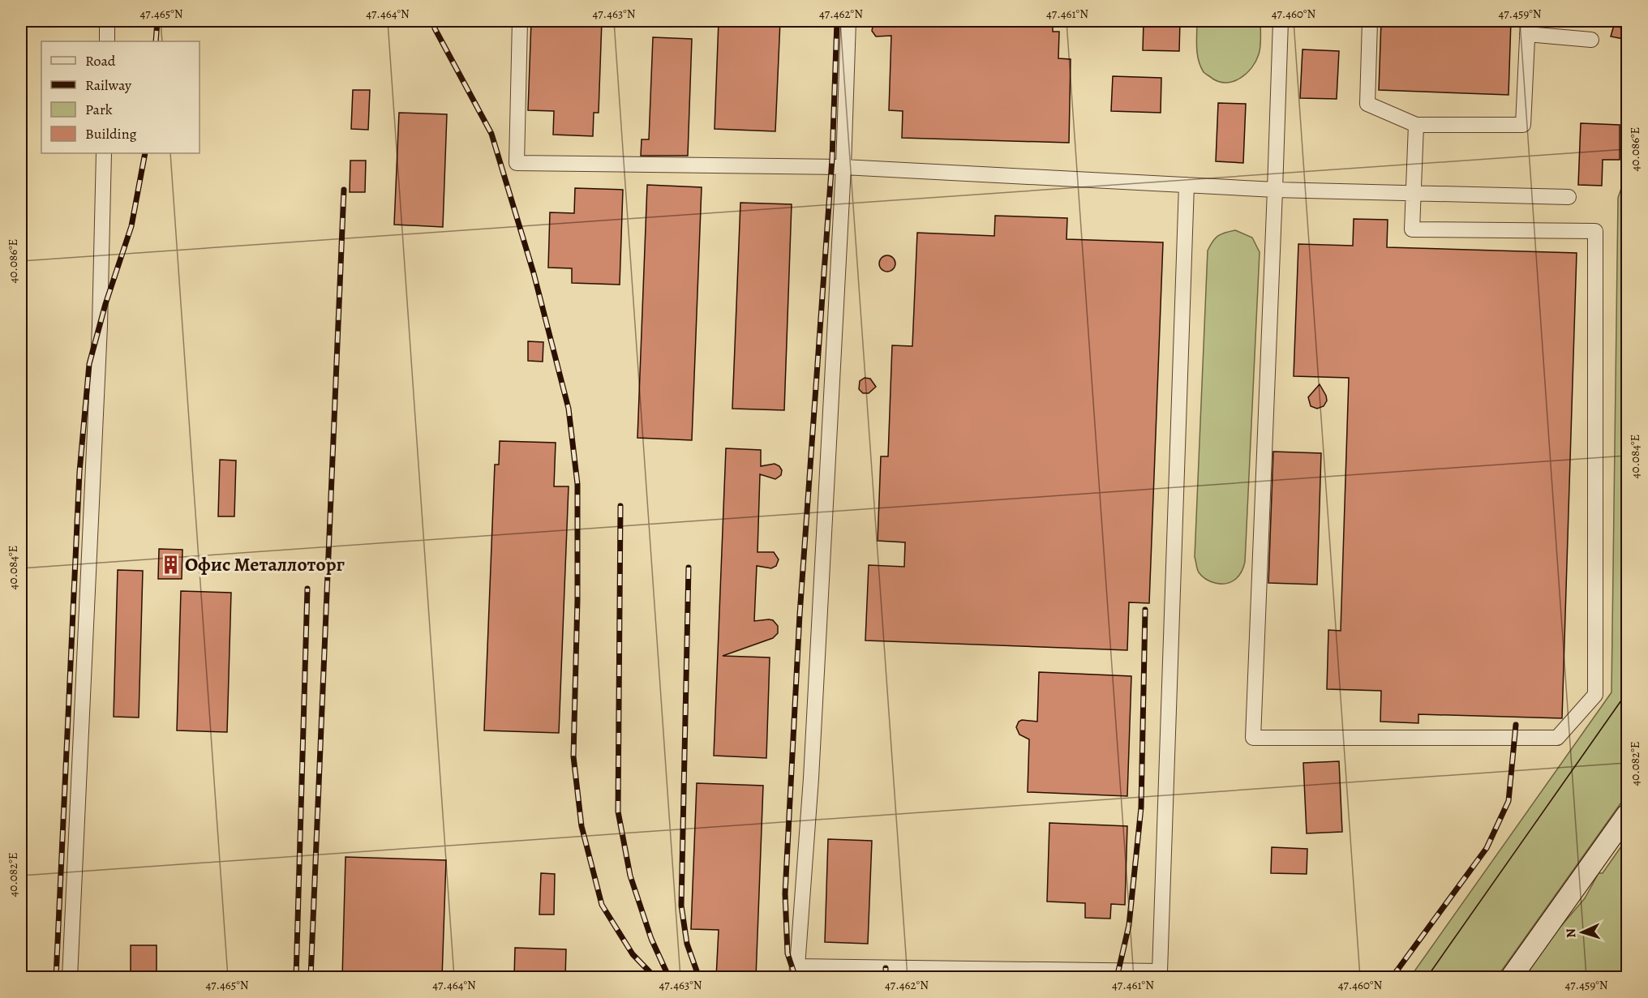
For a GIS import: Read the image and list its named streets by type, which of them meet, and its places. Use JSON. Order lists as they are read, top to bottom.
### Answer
{
  "places": {
    "building": ["Офис Металлоторг"]
  },
  "legend": [
    "Road",
    "Railway",
    "Park",
    "Building"
  ],
  "north": "left",
  "coordinates": [
    "47.465°N",
    "47.464°N",
    "47.463°N",
    "47.462°N",
    "47.461°N",
    "47.460°N",
    "47.459°N",
    "40.086°E",
    "40.084°E",
    "40.082°E"
  ]
}
